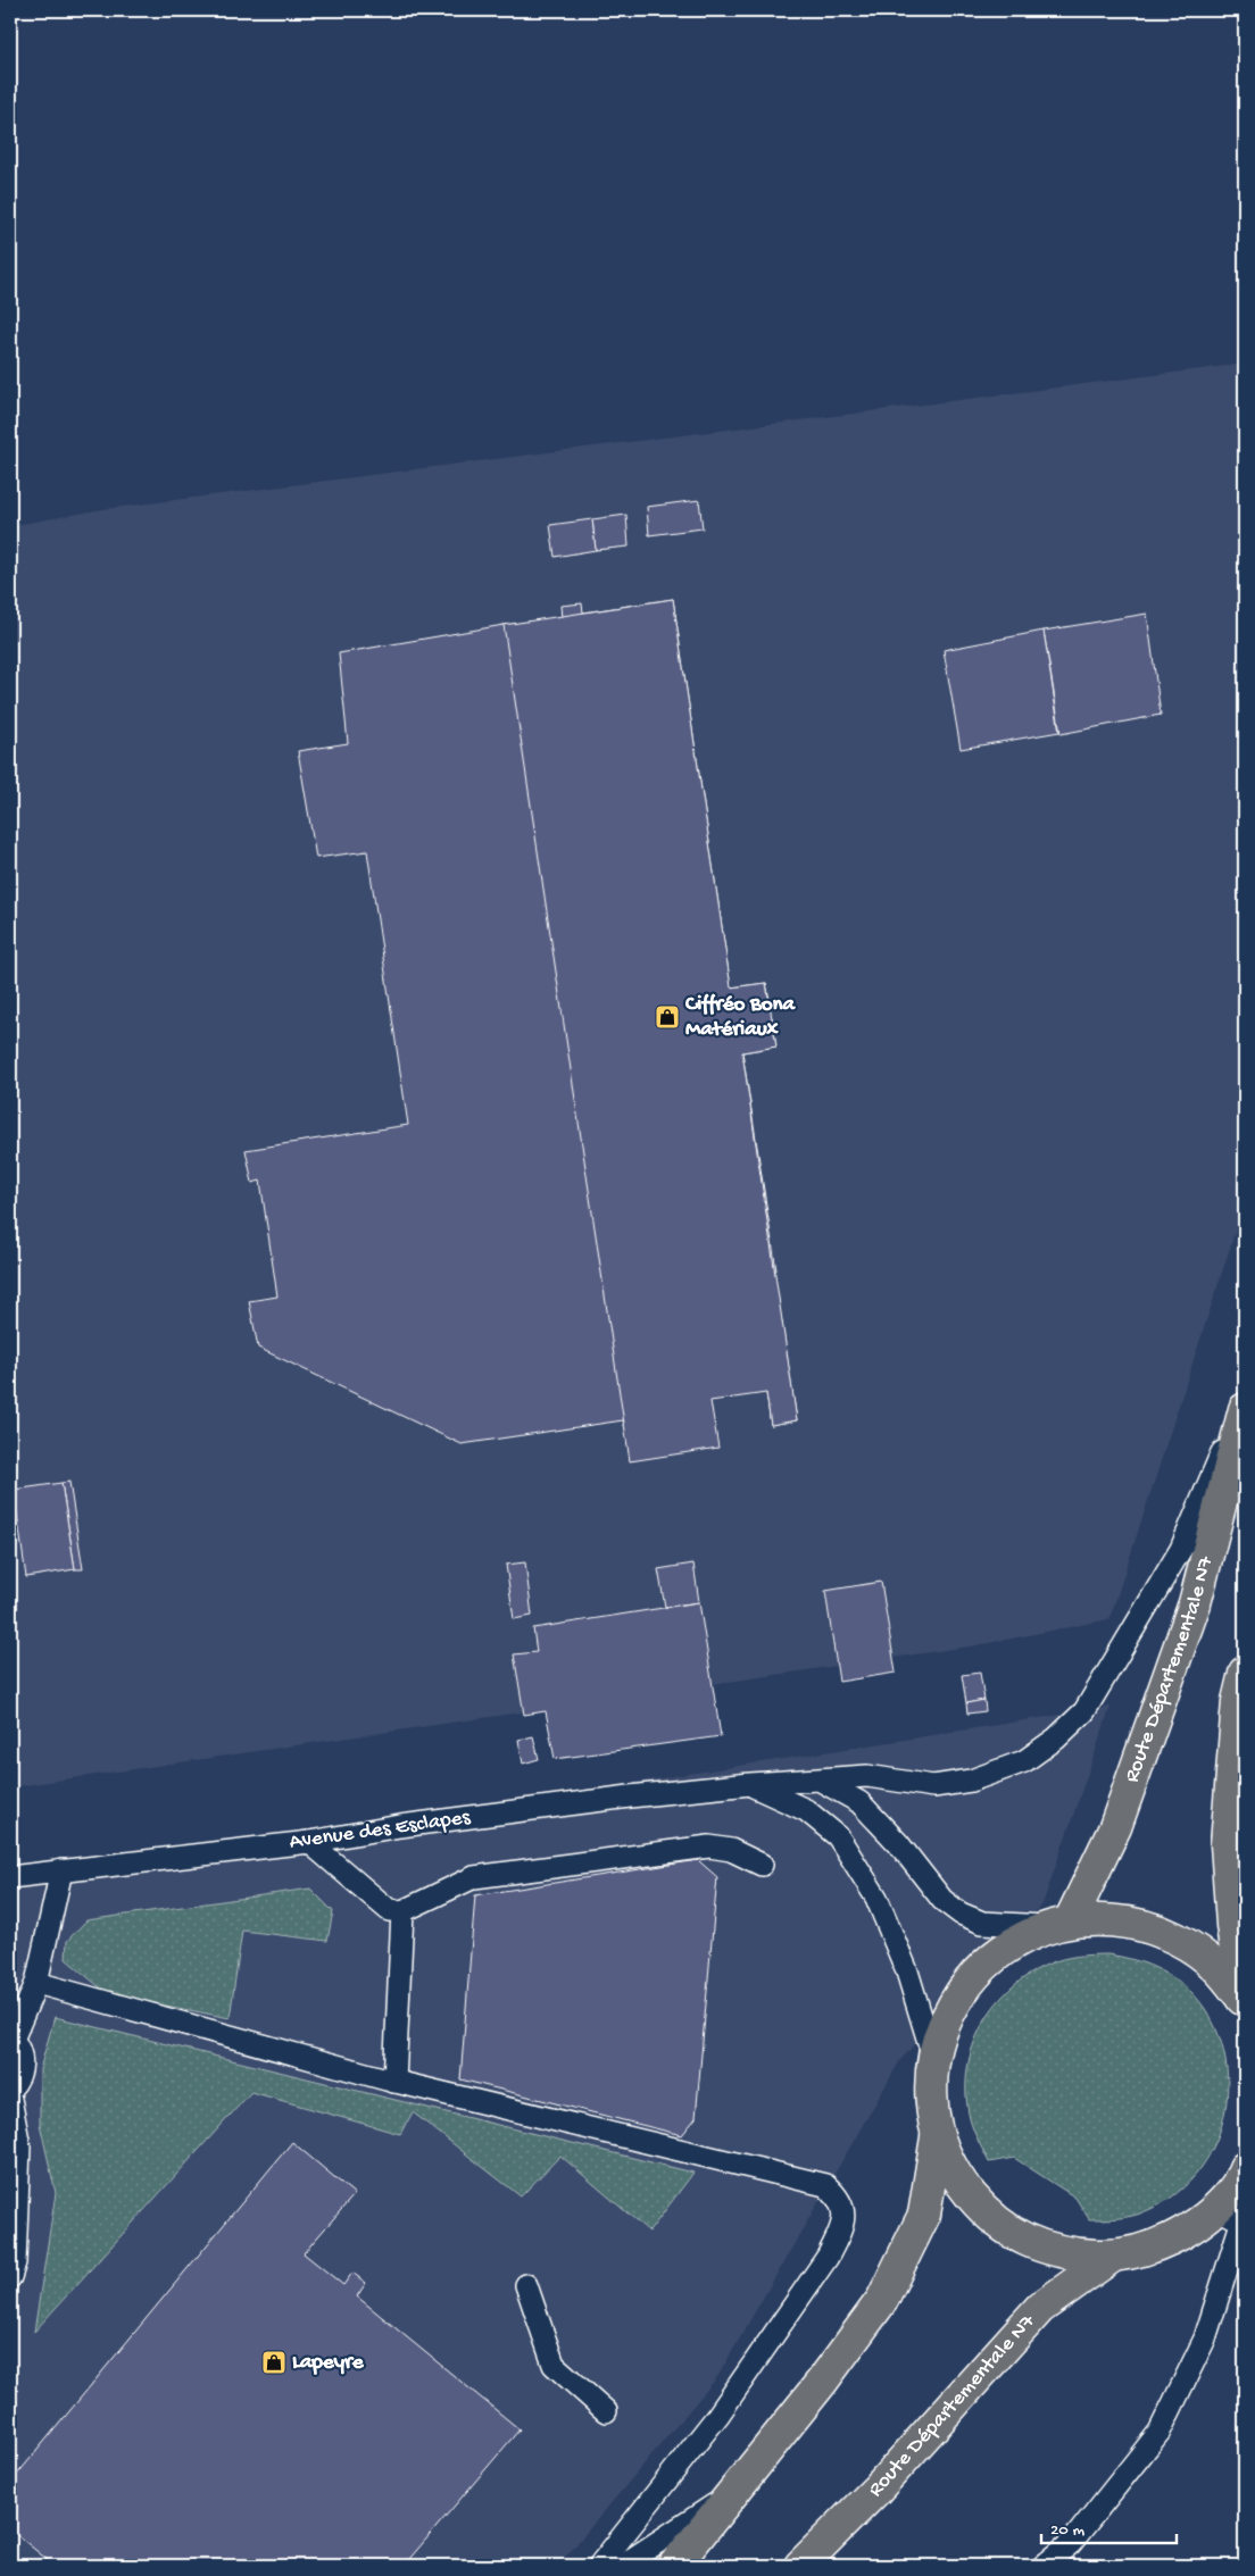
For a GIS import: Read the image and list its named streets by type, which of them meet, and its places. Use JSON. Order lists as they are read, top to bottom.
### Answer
{
  "streets": {
    "main road": ["Route Départementale N7"],
    "lane": ["Avenue des Esclapes"]
  },
  "places": {
    "shop": ["Ciffréo Bona Matériaux", "Lapeyre"]
  },
  "scale_bar": "20 m"
}
